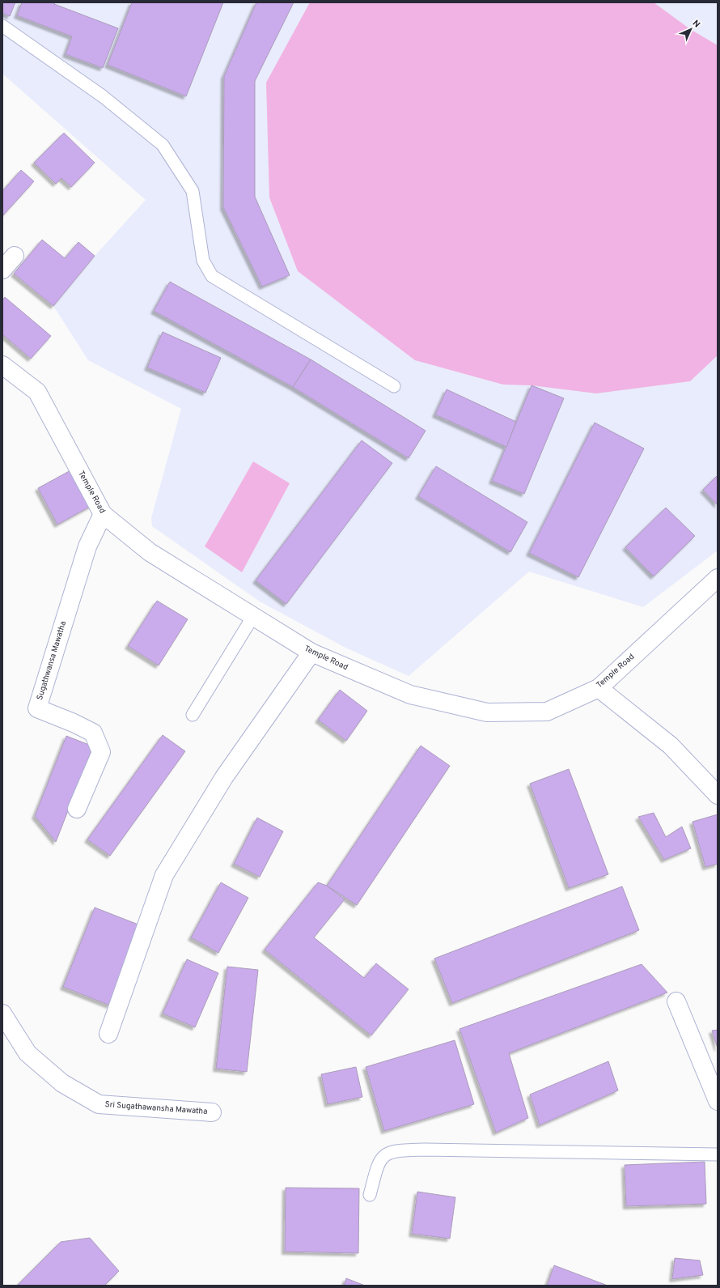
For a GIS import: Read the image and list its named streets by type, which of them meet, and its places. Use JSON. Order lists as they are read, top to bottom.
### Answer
{
  "streets": {
    "street": ["Temple Road", "Sugathwansa Mawatha", "Sri Sugathawansha Mawatha"]
  },
  "crossings": [
    ["Temple Road", "Sugathwansa Mawatha"]
  ],
  "north": "top right"
}
